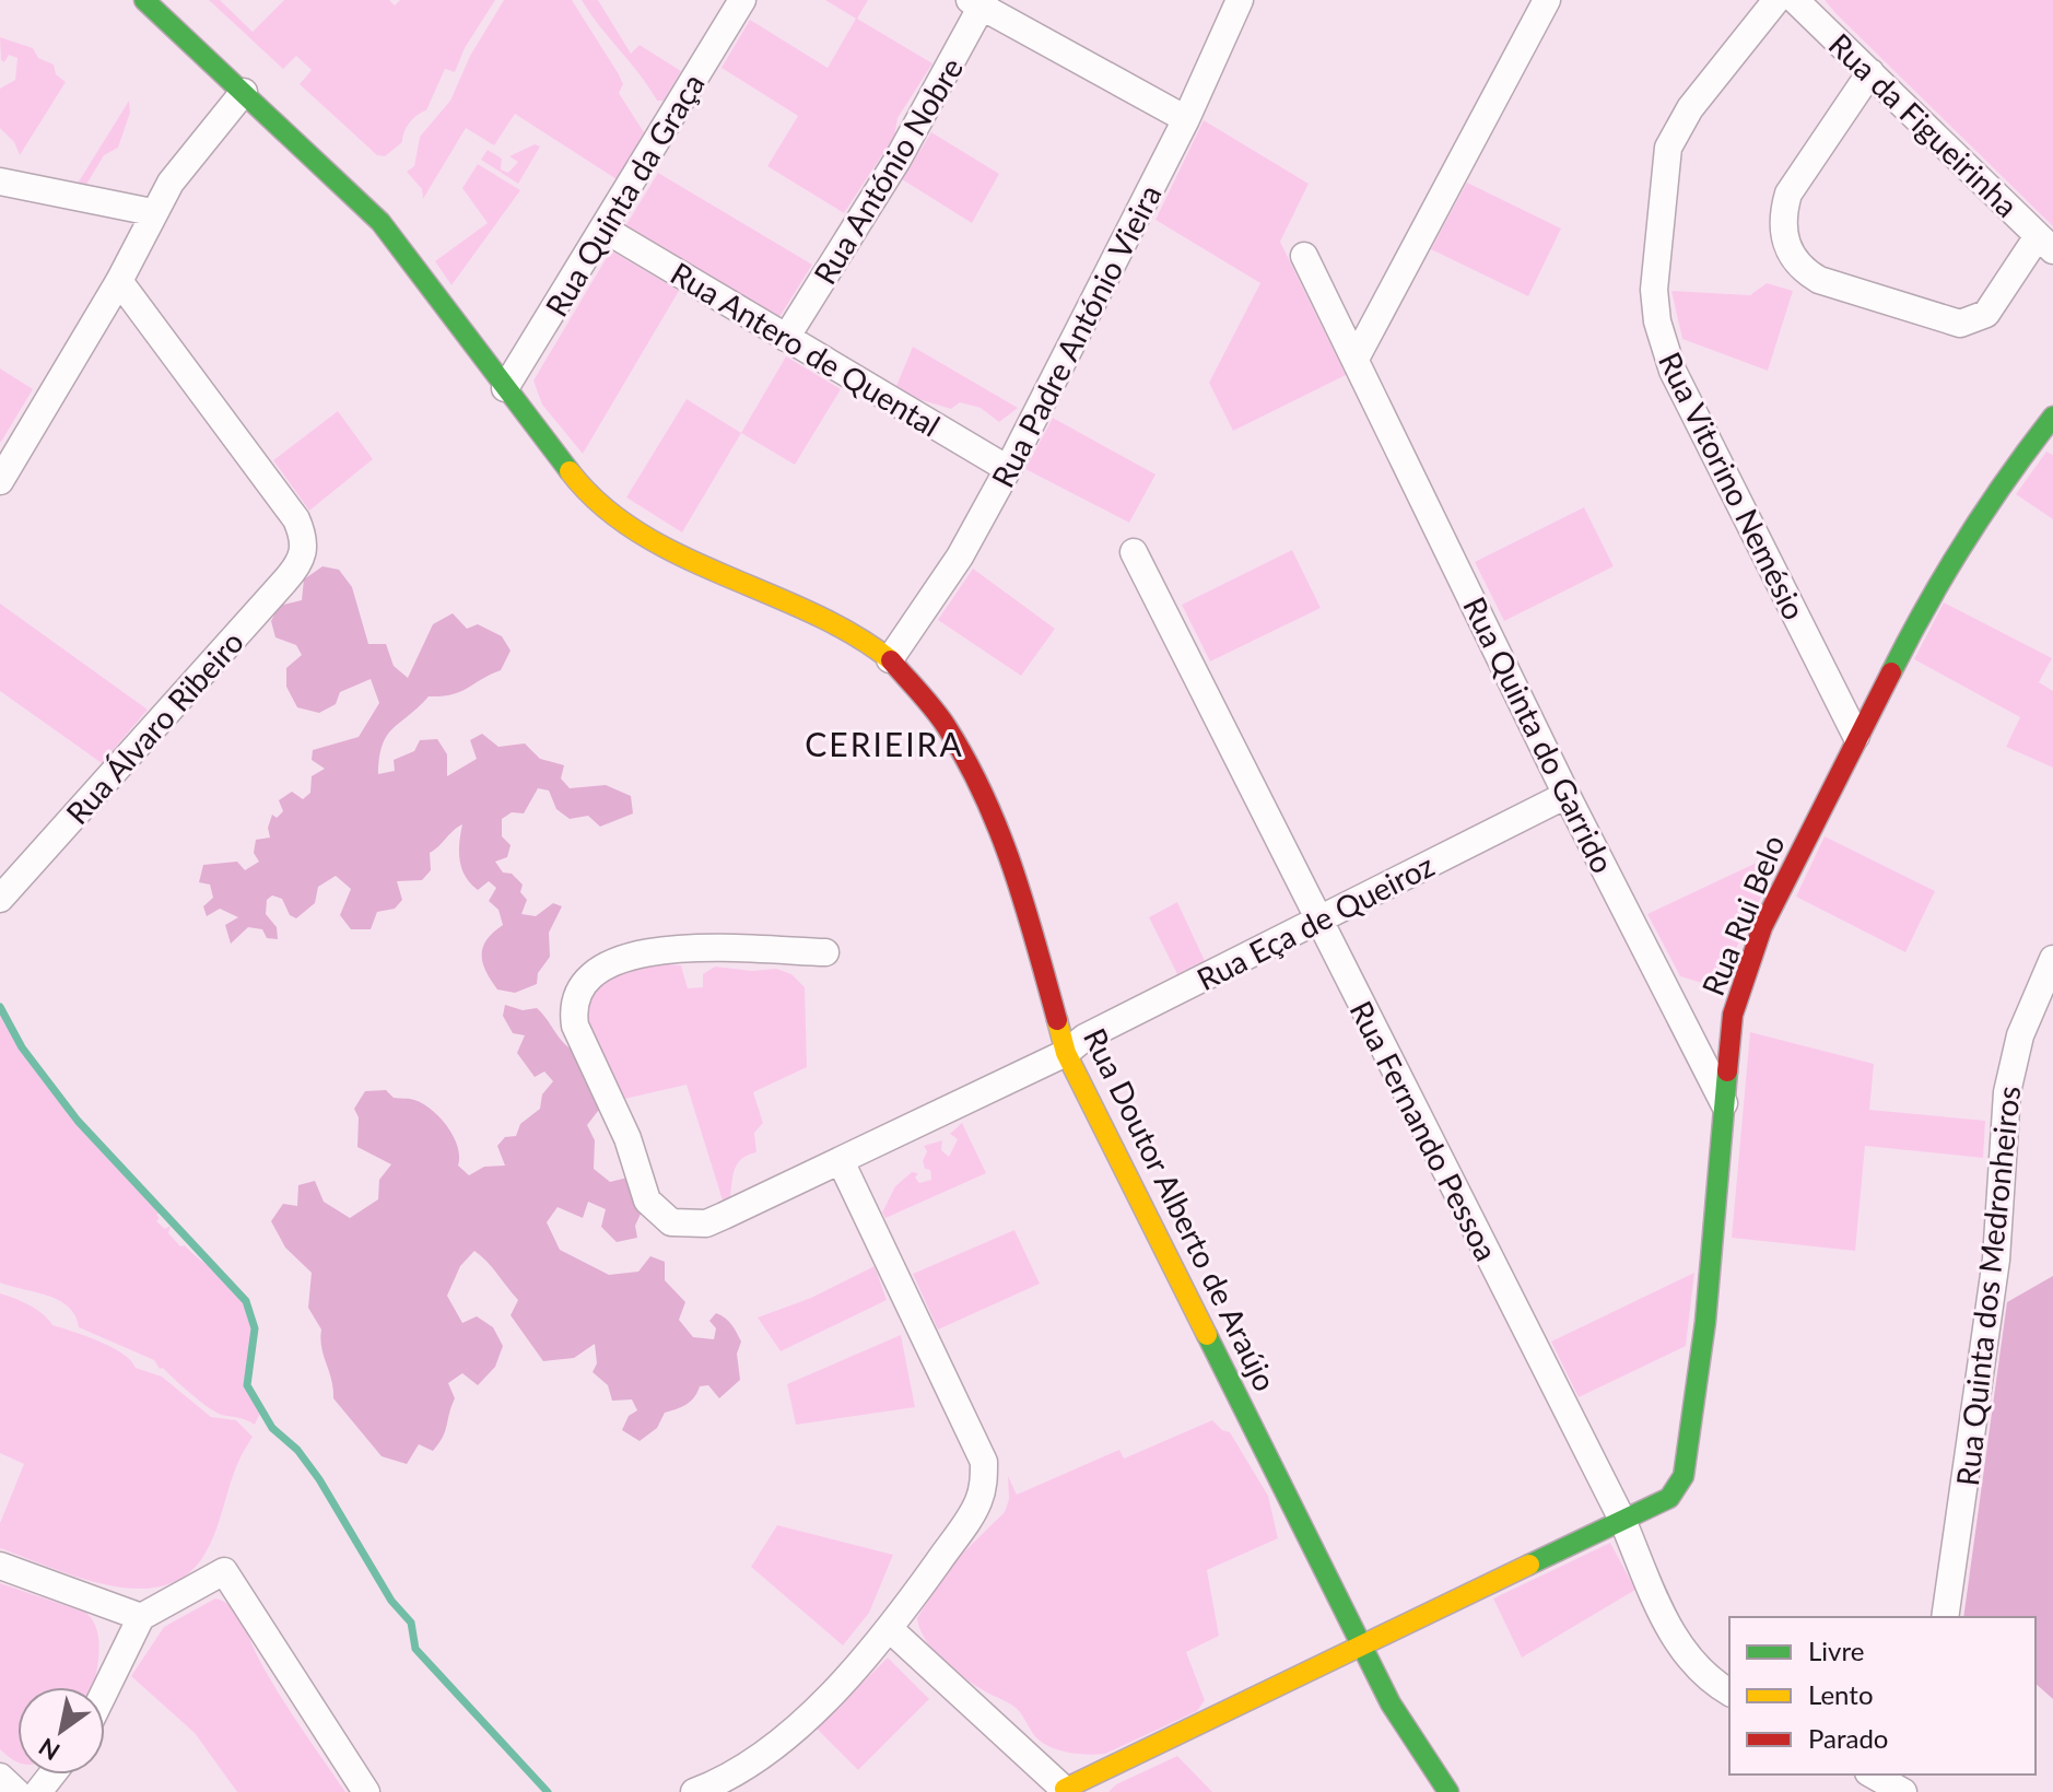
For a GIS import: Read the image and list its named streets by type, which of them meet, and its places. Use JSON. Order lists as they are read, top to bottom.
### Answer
{
  "streets": {
    "main road": ["Rua Rui Belo", "Rua Doutor Alberto de Araújo"],
    "street": [
      "Rua da Figueirinha",
      "Rua António Nobre",
      "Rua Quinta da Graça",
      "Rua Padre António Vieira",
      "Rua Antero de Quental",
      "Rua Vitorino Nemésio",
      "Rua Álvaro Ribeiro",
      "Rua Quinta do Garrido",
      "Rua Eça de Queiroz",
      "Rua Fernando Pessoa",
      "Rua Quinta dos Medronheiros"
    ]
  },
  "crossings": [
    ["Rua António Nobre", "Rua Antero de Quental"],
    ["Rua Quinta da Graça", "Rua Antero de Quental"],
    ["Rua Quinta da Graça", "Rua Doutor Alberto de Araújo"],
    ["Rua Padre António Vieira", "Rua Antero de Quental"],
    ["Rua Padre António Vieira", "Rua Doutor Alberto de Araújo"],
    ["Rua Vitorino Nemésio", "Rua Rui Belo"],
    ["Rua Quinta do Garrido", "Rua Rui Belo"],
    ["Rua Quinta do Garrido", "Rua Eça de Queiroz"],
    ["Rua Rui Belo", "Rua Fernando Pessoa"],
    ["Rua Rui Belo", "Rua Doutor Alberto de Araújo"],
    ["Rua Eça de Queiroz", "Rua Fernando Pessoa"],
    ["Rua Eça de Queiroz", "Rua Doutor Alberto de Araújo"]
  ],
  "districts": ["CERIEIRA"],
  "legend": ["Livre", "Lento", "Parado"],
  "north": "bottom left"
}
